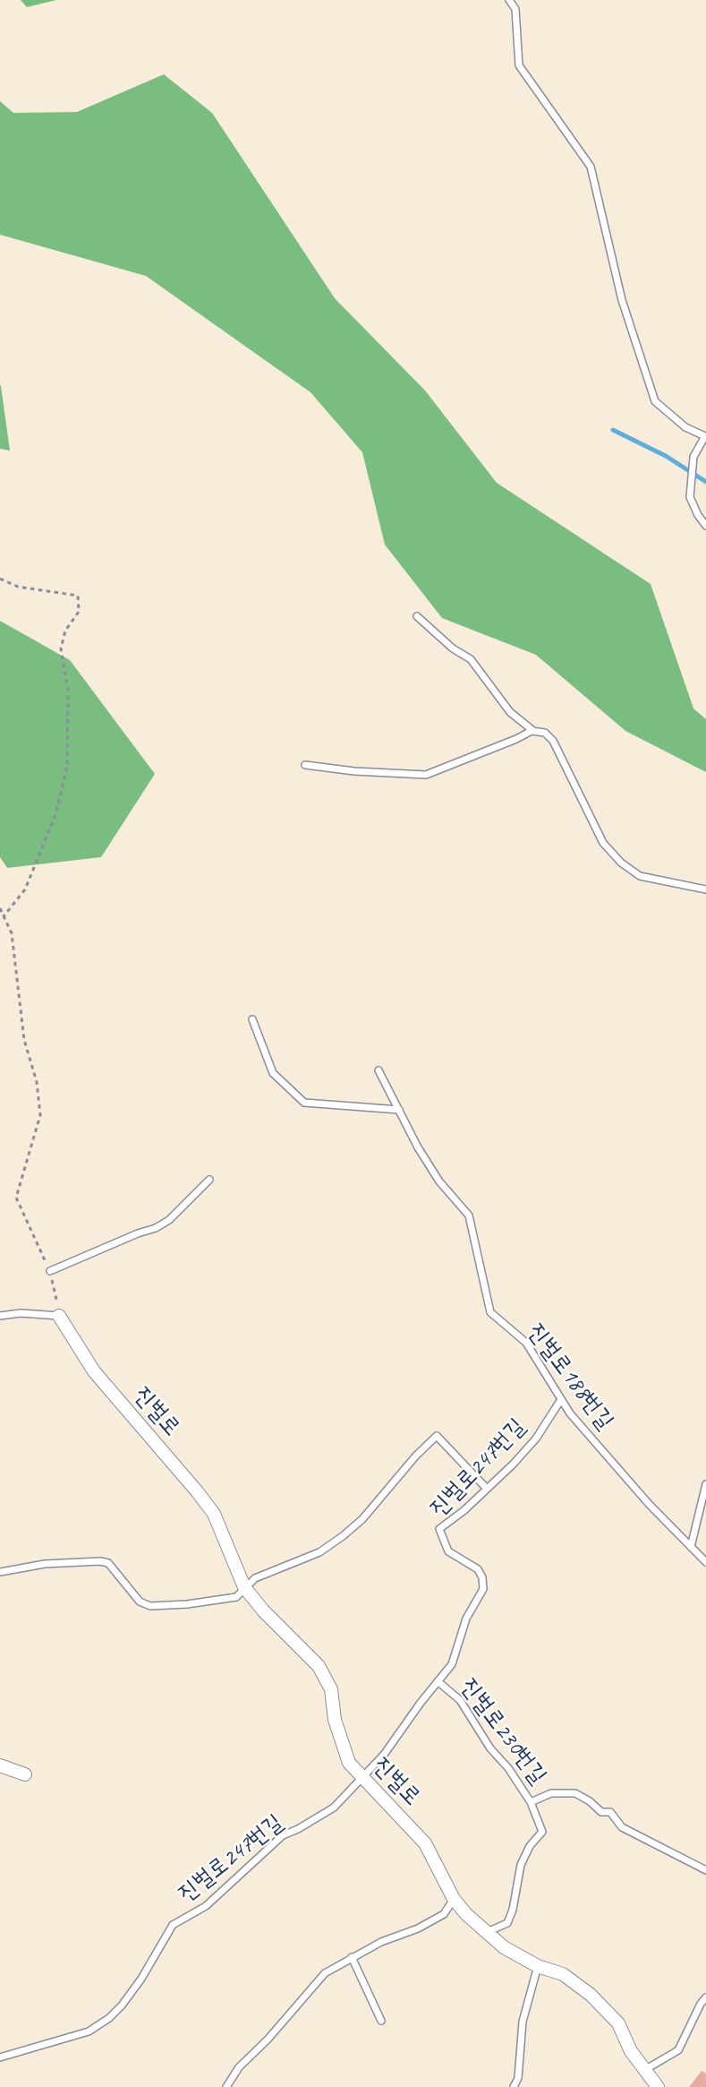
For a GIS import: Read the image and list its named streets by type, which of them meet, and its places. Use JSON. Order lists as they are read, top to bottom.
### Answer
{
  "streets": {
    "street": ["진벌로"],
    "lane": ["진벌로188번길", "진벌로247번길", "진벌로230번길"]
  },
  "crossings": [
    ["진벌로188번길", "진벌로247번길"],
    ["진벌로", "진벌로247번길"],
    ["진벌로247번길", "진벌로230번길"]
  ]
}
